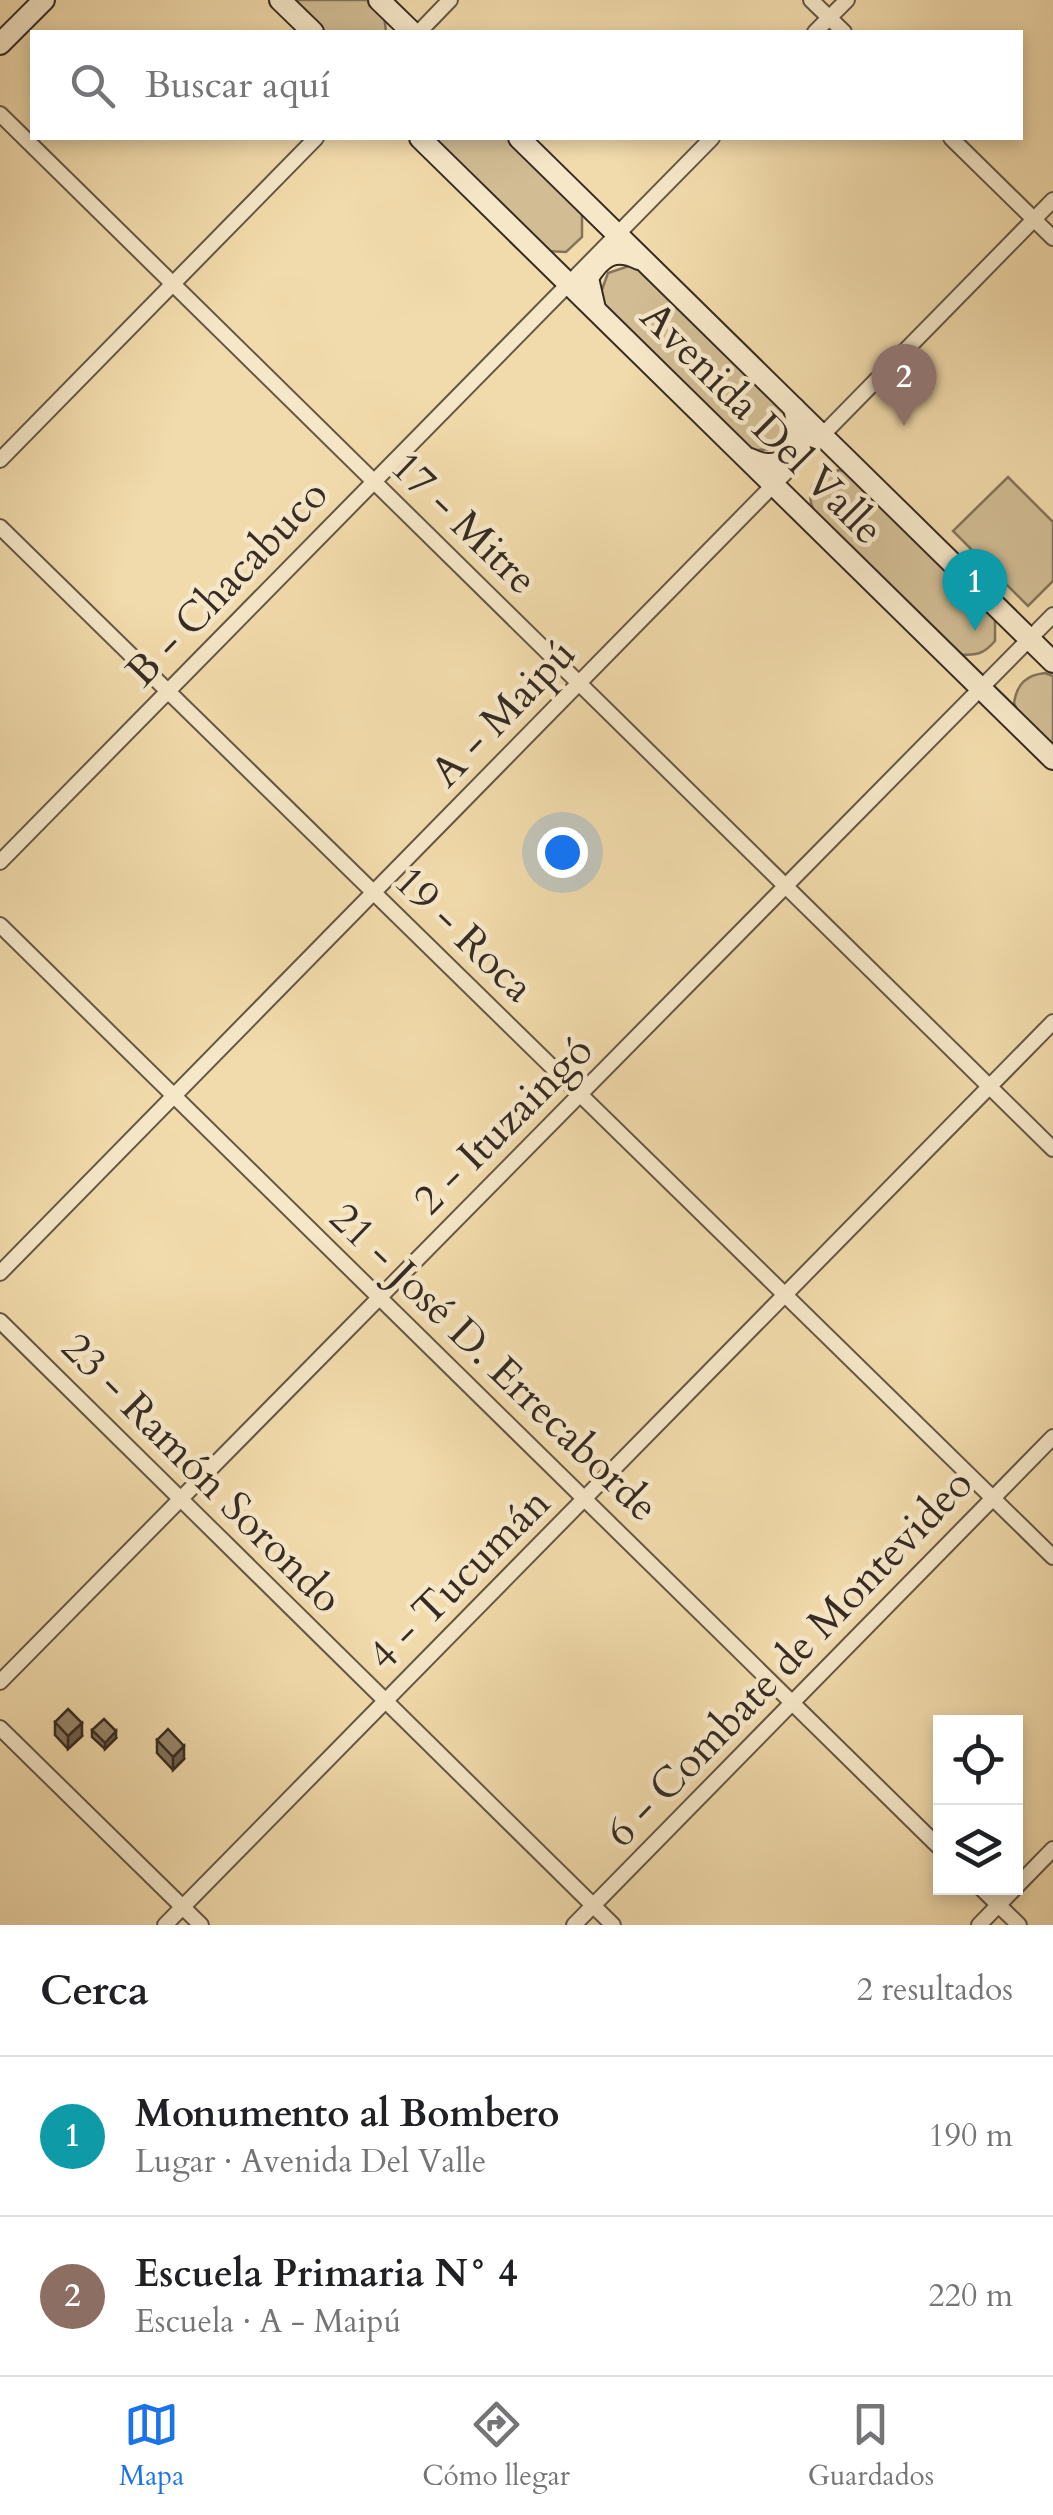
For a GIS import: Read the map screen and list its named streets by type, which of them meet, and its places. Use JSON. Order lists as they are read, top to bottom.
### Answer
{
  "streets": {
    "street": [
      "Avenida Del Valle",
      "17 - Mitre",
      "B - Chacabuco",
      "A - Maipú",
      "19 - Roca",
      "2 - Ituzaingó",
      "21 - José D. Errecaborde",
      "23 - Ramón Sorondo",
      "4 - Tucumán",
      "6 - Combate de Montevideo"
    ]
  },
  "crossings": [
    ["Avenida Del Valle", "B - Chacabuco"],
    ["Avenida Del Valle", "A - Maipú"],
    ["Avenida Del Valle", "2 - Ituzaingó"],
    ["17 - Mitre", "B - Chacabuco"],
    ["17 - Mitre", "A - Maipú"],
    ["17 - Mitre", "2 - Ituzaingó"],
    ["17 - Mitre", "4 - Tucumán"],
    ["B - Chacabuco", "19 - Roca"],
    ["A - Maipú", "19 - Roca"],
    ["A - Maipú", "21 - José D. Errecaborde"],
    ["19 - Roca", "2 - Ituzaingó"],
    ["19 - Roca", "4 - Tucumán"],
    ["19 - Roca", "6 - Combate de Montevideo"],
    ["2 - Ituzaingó", "21 - José D. Errecaborde"],
    ["2 - Ituzaingó", "23 - Ramón Sorondo"],
    ["21 - José D. Errecaborde", "4 - Tucumán"],
    ["21 - José D. Errecaborde", "6 - Combate de Montevideo"],
    ["23 - Ramón Sorondo", "4 - Tucumán"],
    ["23 - Ramón Sorondo", "6 - Combate de Montevideo"]
  ],
  "page": {
    "search": "Buscar aquí",
    "pins": ["2", "1"],
    "heading": ["Cerca", "2 resultados"],
    "list": [
      {
        "mark": "1",
        "name": "Monumento al Bombero",
        "note": "Lugar · Avenida Del Valle",
        "value": "190 m"
      },
      {
        "mark": "2",
        "name": "Escuela Primaria N° 4",
        "note": "Escuela · A - Maipú",
        "value": "220 m"
      }
    ],
    "nav": ["Mapa", "Cómo llegar", "Guardados"]
  }
}
